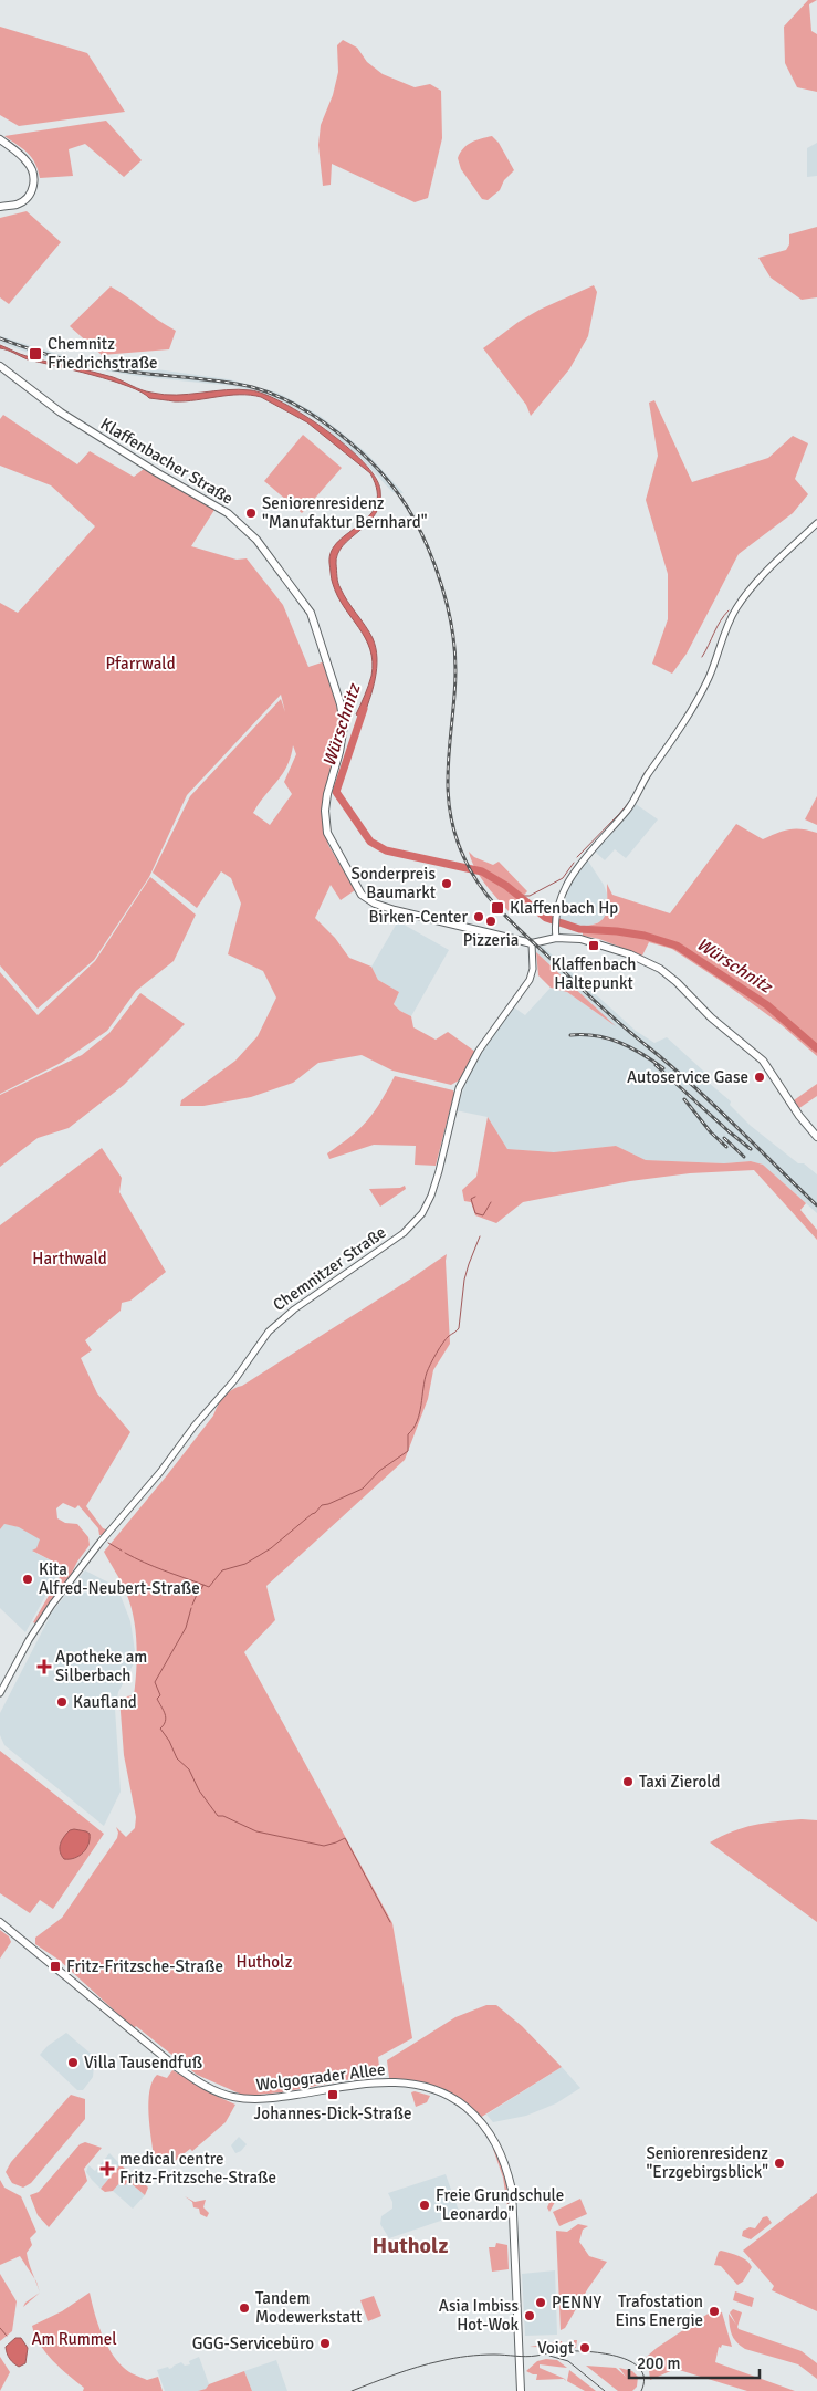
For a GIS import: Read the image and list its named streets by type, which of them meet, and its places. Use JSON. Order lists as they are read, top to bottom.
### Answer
{
  "streets": {
    "main road": ["Klaffenbacher Straße", "Wolgograder Allee"],
    "street": ["Chemnitzer Straße"]
  },
  "crossings": [
    ["Klaffenbacher Straße", "Chemnitzer Straße"]
  ],
  "districts": ["Hutholz"],
  "water": ["Würschnitz"],
  "parks": [
    "Pfarrwald",
    "Harthwald",
    "Hutholz",
    "Am Rummel"
  ],
  "places": {
    "transit": [
      "Chemnitz Friedrichstraße",
      "Klaffenbach Hp",
      "Klaffenbach Haltepunkt",
      "Fritz-Fritzsche-Straße",
      "Johannes-Dick-Straße"
    ],
    "other": [
      "Seniorenresidenz \"Manufaktur Bernhard\"",
      "Sonderpreis Baumarkt",
      "Birken-Center",
      "Pizzeria",
      "Autoservice Gase",
      "Kita Alfred-Neubert-Straße",
      "Kaufland",
      "Taxi Zierold",
      "Villa Tausendfuß",
      "Seniorenresidenz \"Erzgebirgsblick\"",
      "Freie Grundschule \"Leonardo\"",
      "PENNY",
      "Tandem Modewerkstatt",
      "Trafostation Eins Energie",
      "Asia Imbiss Hot-Wok",
      "GGG-Servicebüro",
      "Voigt"
    ],
    "health": ["Apotheke am Silberbach", "medical centre Fritz-Fritzsche-Straße"]
  },
  "scale_bar": "200 m"
}
